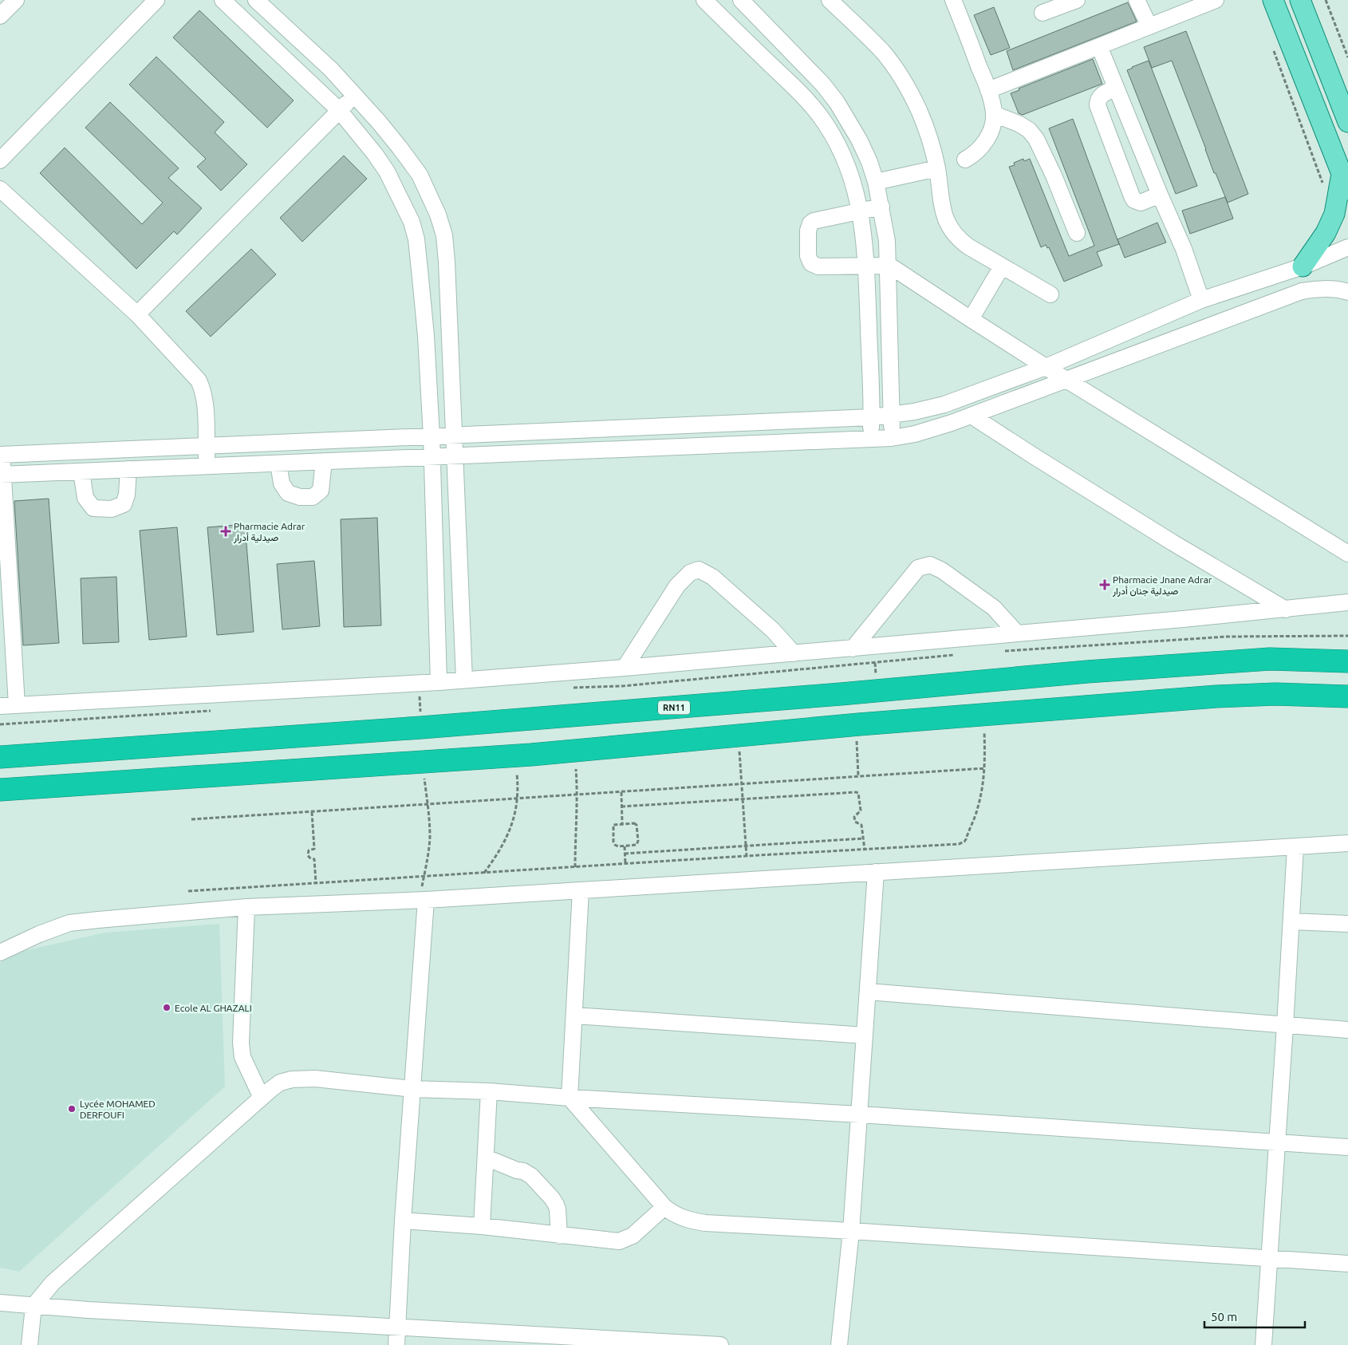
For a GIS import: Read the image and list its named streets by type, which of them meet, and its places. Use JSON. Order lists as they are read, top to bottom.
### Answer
{
  "streets": {
    "highway": ["RN11"]
  },
  "places": {
    "health": ["Pharmacie Adrar صيدلية أدرار", "Pharmacie Jnane Adrar صيدلية جنان أدرار"],
    "other": ["Ecole AL GHAZALI", "Lycée MOHAMED DERFOUFI"]
  },
  "scale_bar": "50 m"
}
